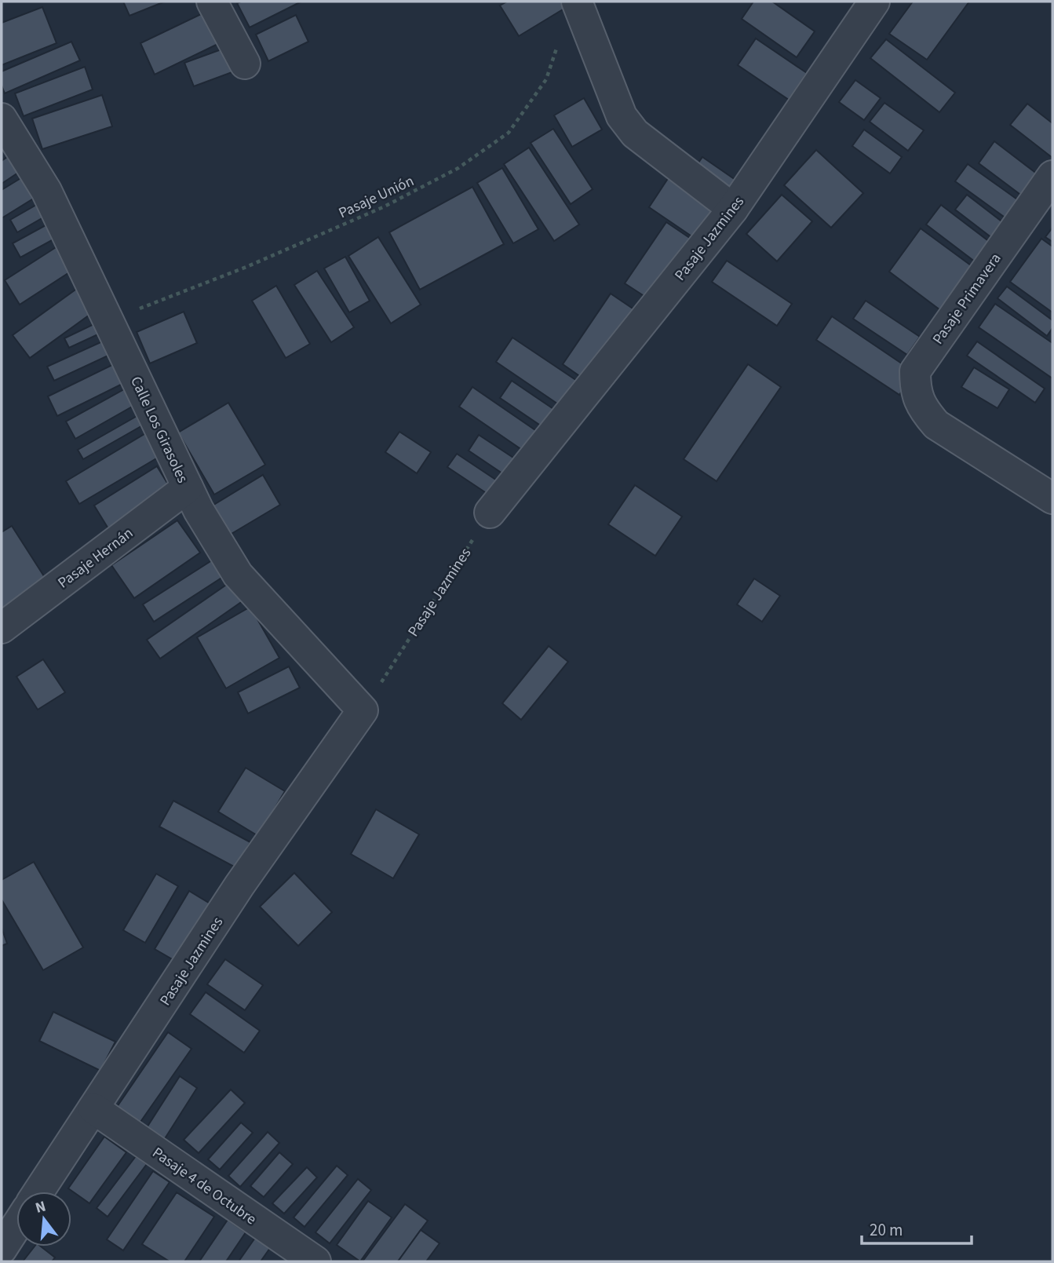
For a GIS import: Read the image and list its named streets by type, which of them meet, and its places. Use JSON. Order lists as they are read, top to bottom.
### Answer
{
  "streets": {
    "street": [
      "Pasaje Jazmines",
      "Pasaje Primavera",
      "Calle Los Girasoles",
      "Pasaje Hernán",
      "Pasaje 4 de Octubre"
    ],
    "path": ["Pasaje Unión"]
  },
  "crossings": [
    ["Pasaje Unión", "Calle Los Girasoles"],
    ["Pasaje Jazmines", "Calle Los Girasoles"],
    ["Pasaje Jazmines", "Pasaje 4 de Octubre"],
    ["Calle Los Girasoles", "Pasaje Hernán"]
  ],
  "scale_bar": "20 m",
  "north": "top"
}
